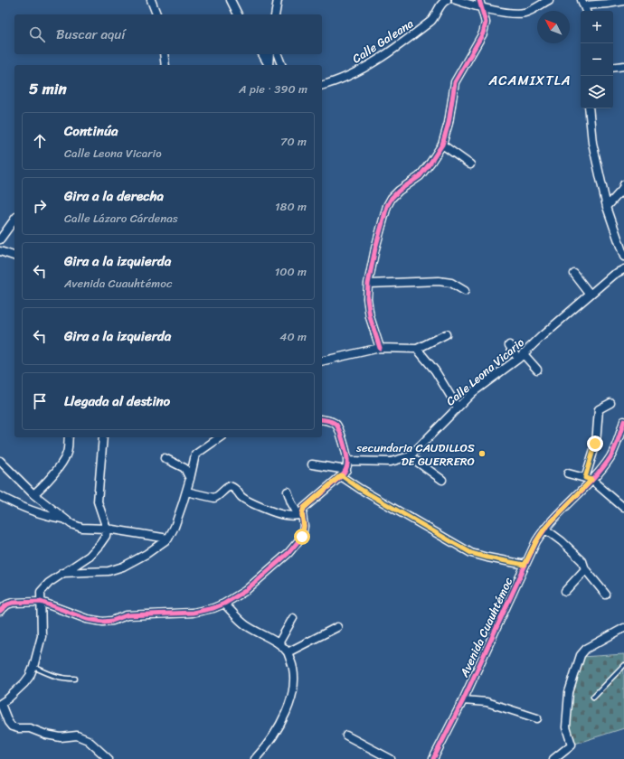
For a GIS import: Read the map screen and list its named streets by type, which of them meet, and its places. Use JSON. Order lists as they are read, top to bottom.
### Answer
{
  "streets": {
    "street": ["Calle Galeana", "Calle Leona Vicario", "Avenida Cuauhtémoc"]
  },
  "districts": ["ACAMIXTLA"],
  "places": ["secundaria CAUDILLOS DE GUERRERO"],
  "north": "top left",
  "page": {
    "map_buttons": ["+", "−"],
    "search": "Buscar aquí",
    "heading": ["5 min", "A pie · 390 m"],
    "list": [
      ["Continúa", "Calle Leona Vicario", "70 m"],
      ["Gira a la derecha", "Calle Lázaro Cárdenas", "180 m"],
      ["Gira a la izquierda", "Avenida Cuauhtémoc", "100 m"],
      ["Gira a la izquierda", "40 m"],
      "Llegada al destino"
    ]
  }
}
